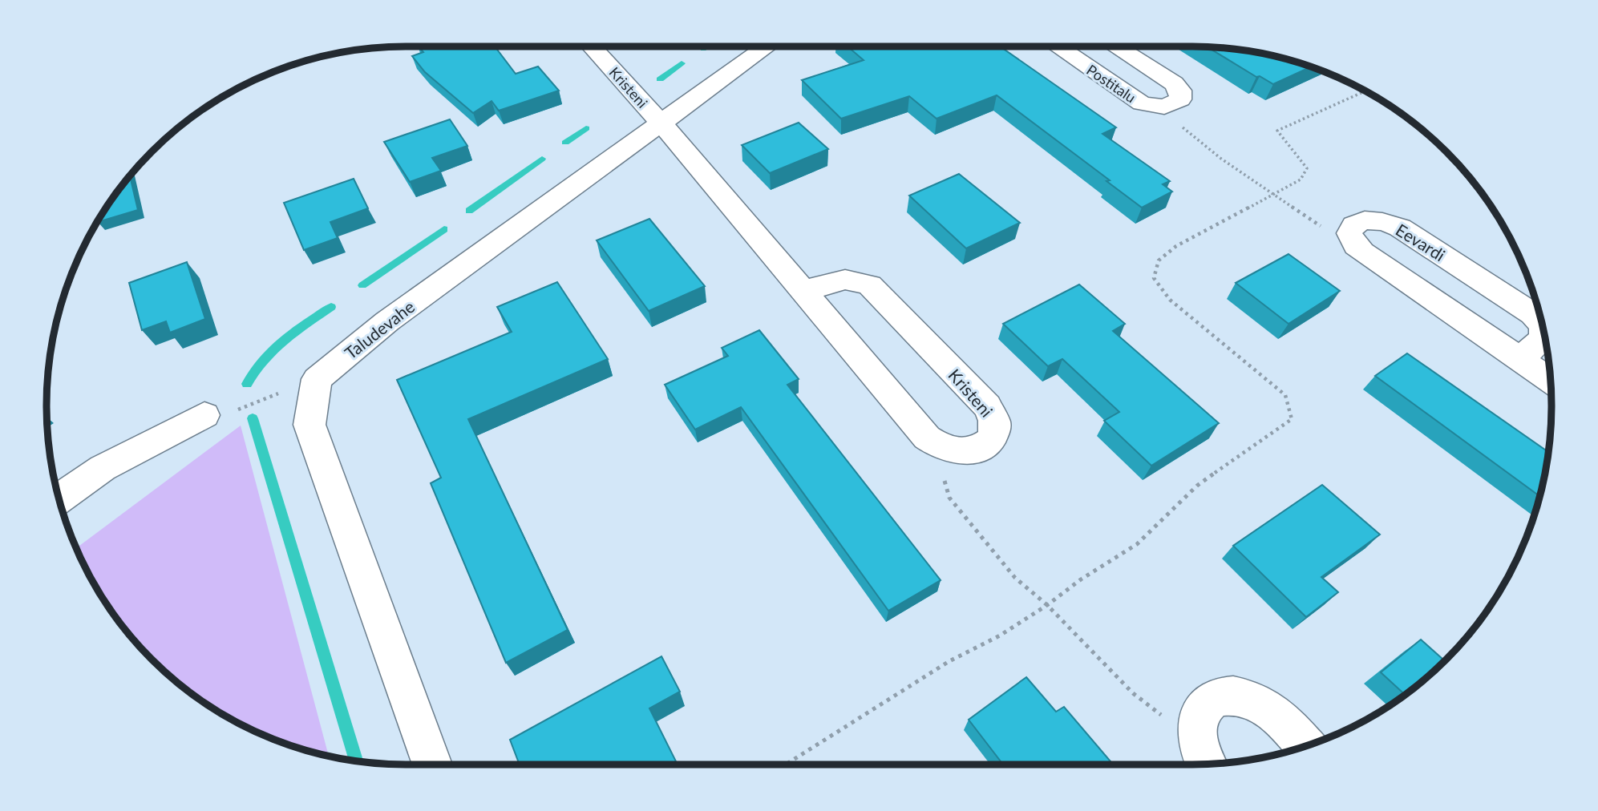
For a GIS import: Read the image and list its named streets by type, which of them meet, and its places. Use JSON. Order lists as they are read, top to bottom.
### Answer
{
  "streets": {
    "street": [
      "Postitalu",
      "Kristeni",
      "Eevardi",
      "Taludevahe"
    ]
  },
  "crossings": [
    ["Kristeni", "Taludevahe"]
  ]
}
